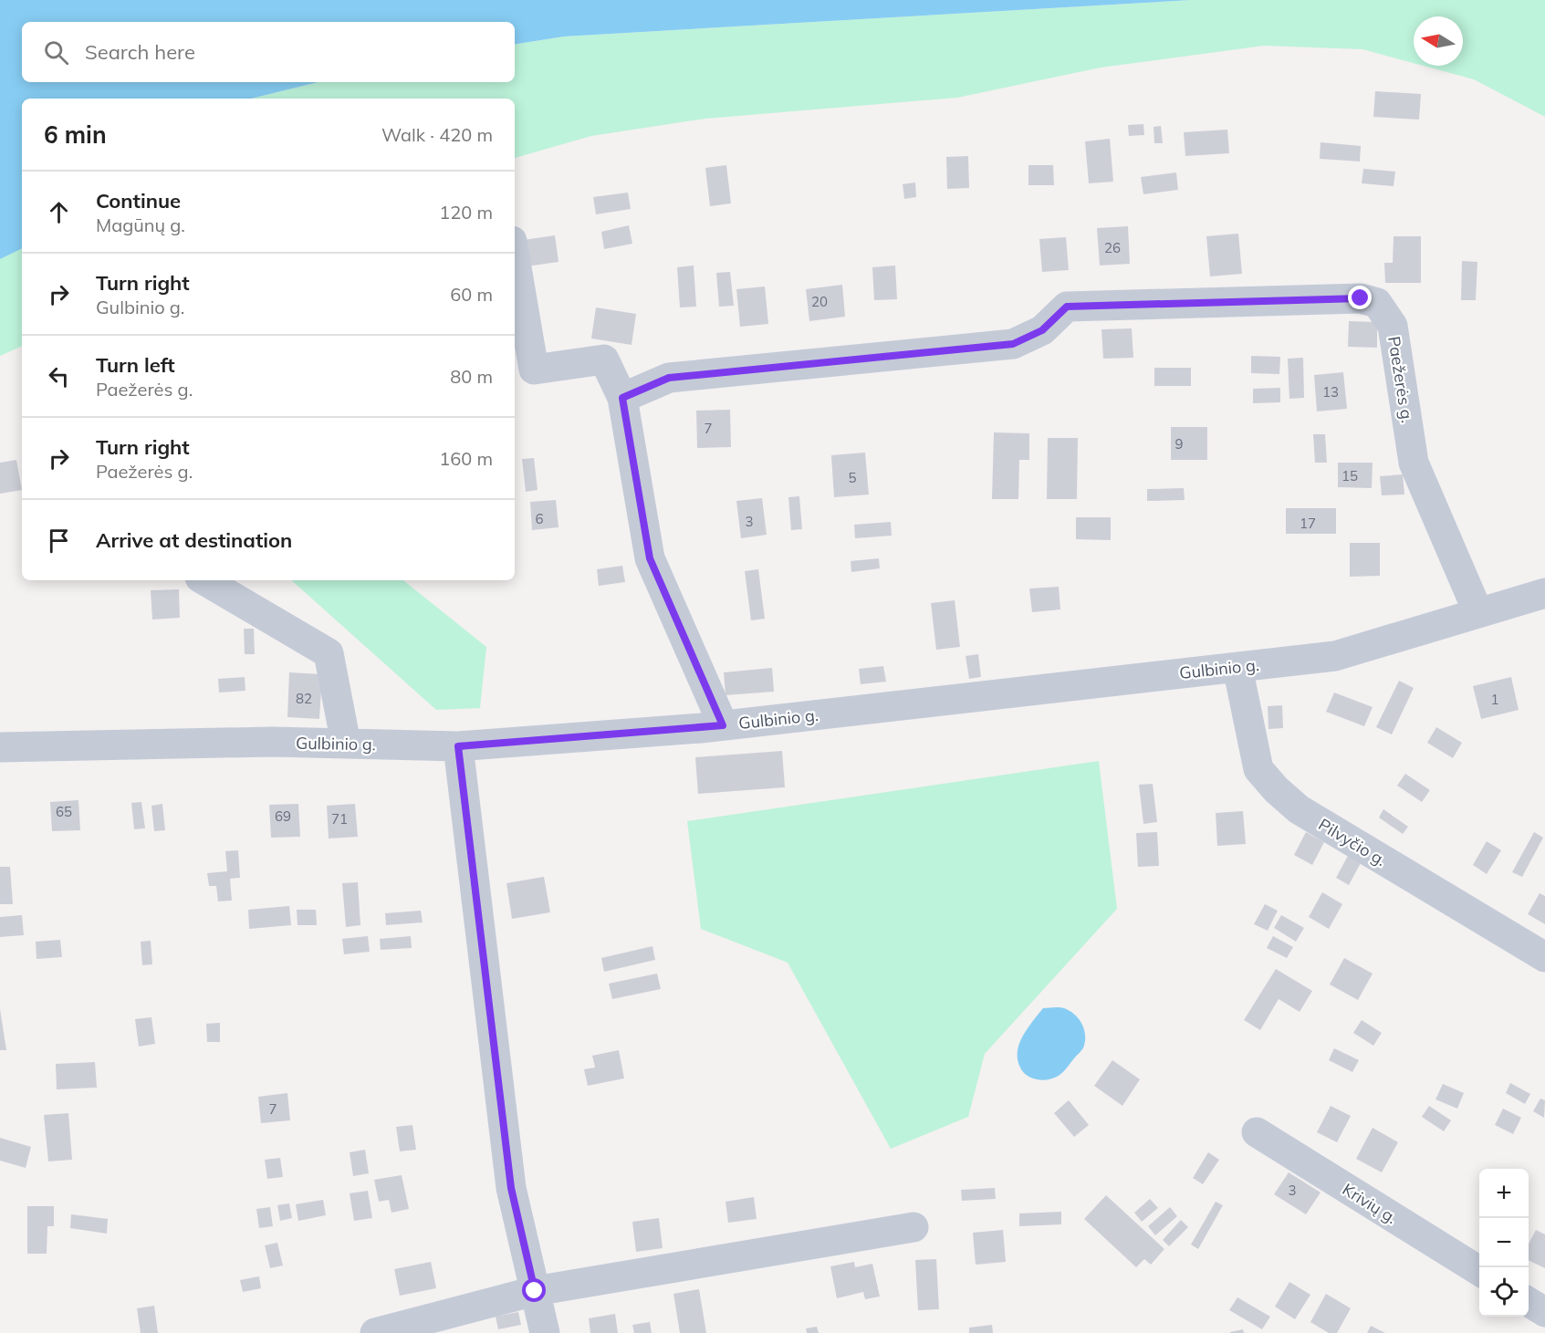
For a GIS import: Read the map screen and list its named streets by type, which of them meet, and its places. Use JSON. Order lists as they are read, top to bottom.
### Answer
{
  "streets": {
    "street": [
      "Paežerės g.",
      "Gulbinio g.",
      "Pilvyčio g.",
      "Krivių g."
    ]
  },
  "crossings": [
    ["Paežerės g.", "Gulbinio g."],
    ["Gulbinio g.", "Pilvyčio g."]
  ],
  "house_numbers": [
    "26",
    "20",
    "13",
    "7",
    "9",
    "15",
    "5",
    "6",
    "3",
    "17",
    "82",
    "1",
    "65",
    "69",
    "71",
    "7",
    "3"
  ],
  "north": "left",
  "page": {
    "search": "Search here",
    "heading": ["6 min", "Walk · 420 m"],
    "list": [
      ["Continue", "Magūnų g.", "120 m"],
      ["Turn right", "Gulbinio g.", "60 m"],
      ["Turn left", "Paežerės g.", "80 m"],
      ["Turn right", "Paežerės g.", "160 m"],
      "Arrive at destination"
    ],
    "map_buttons": ["+", "−"]
  }
}
